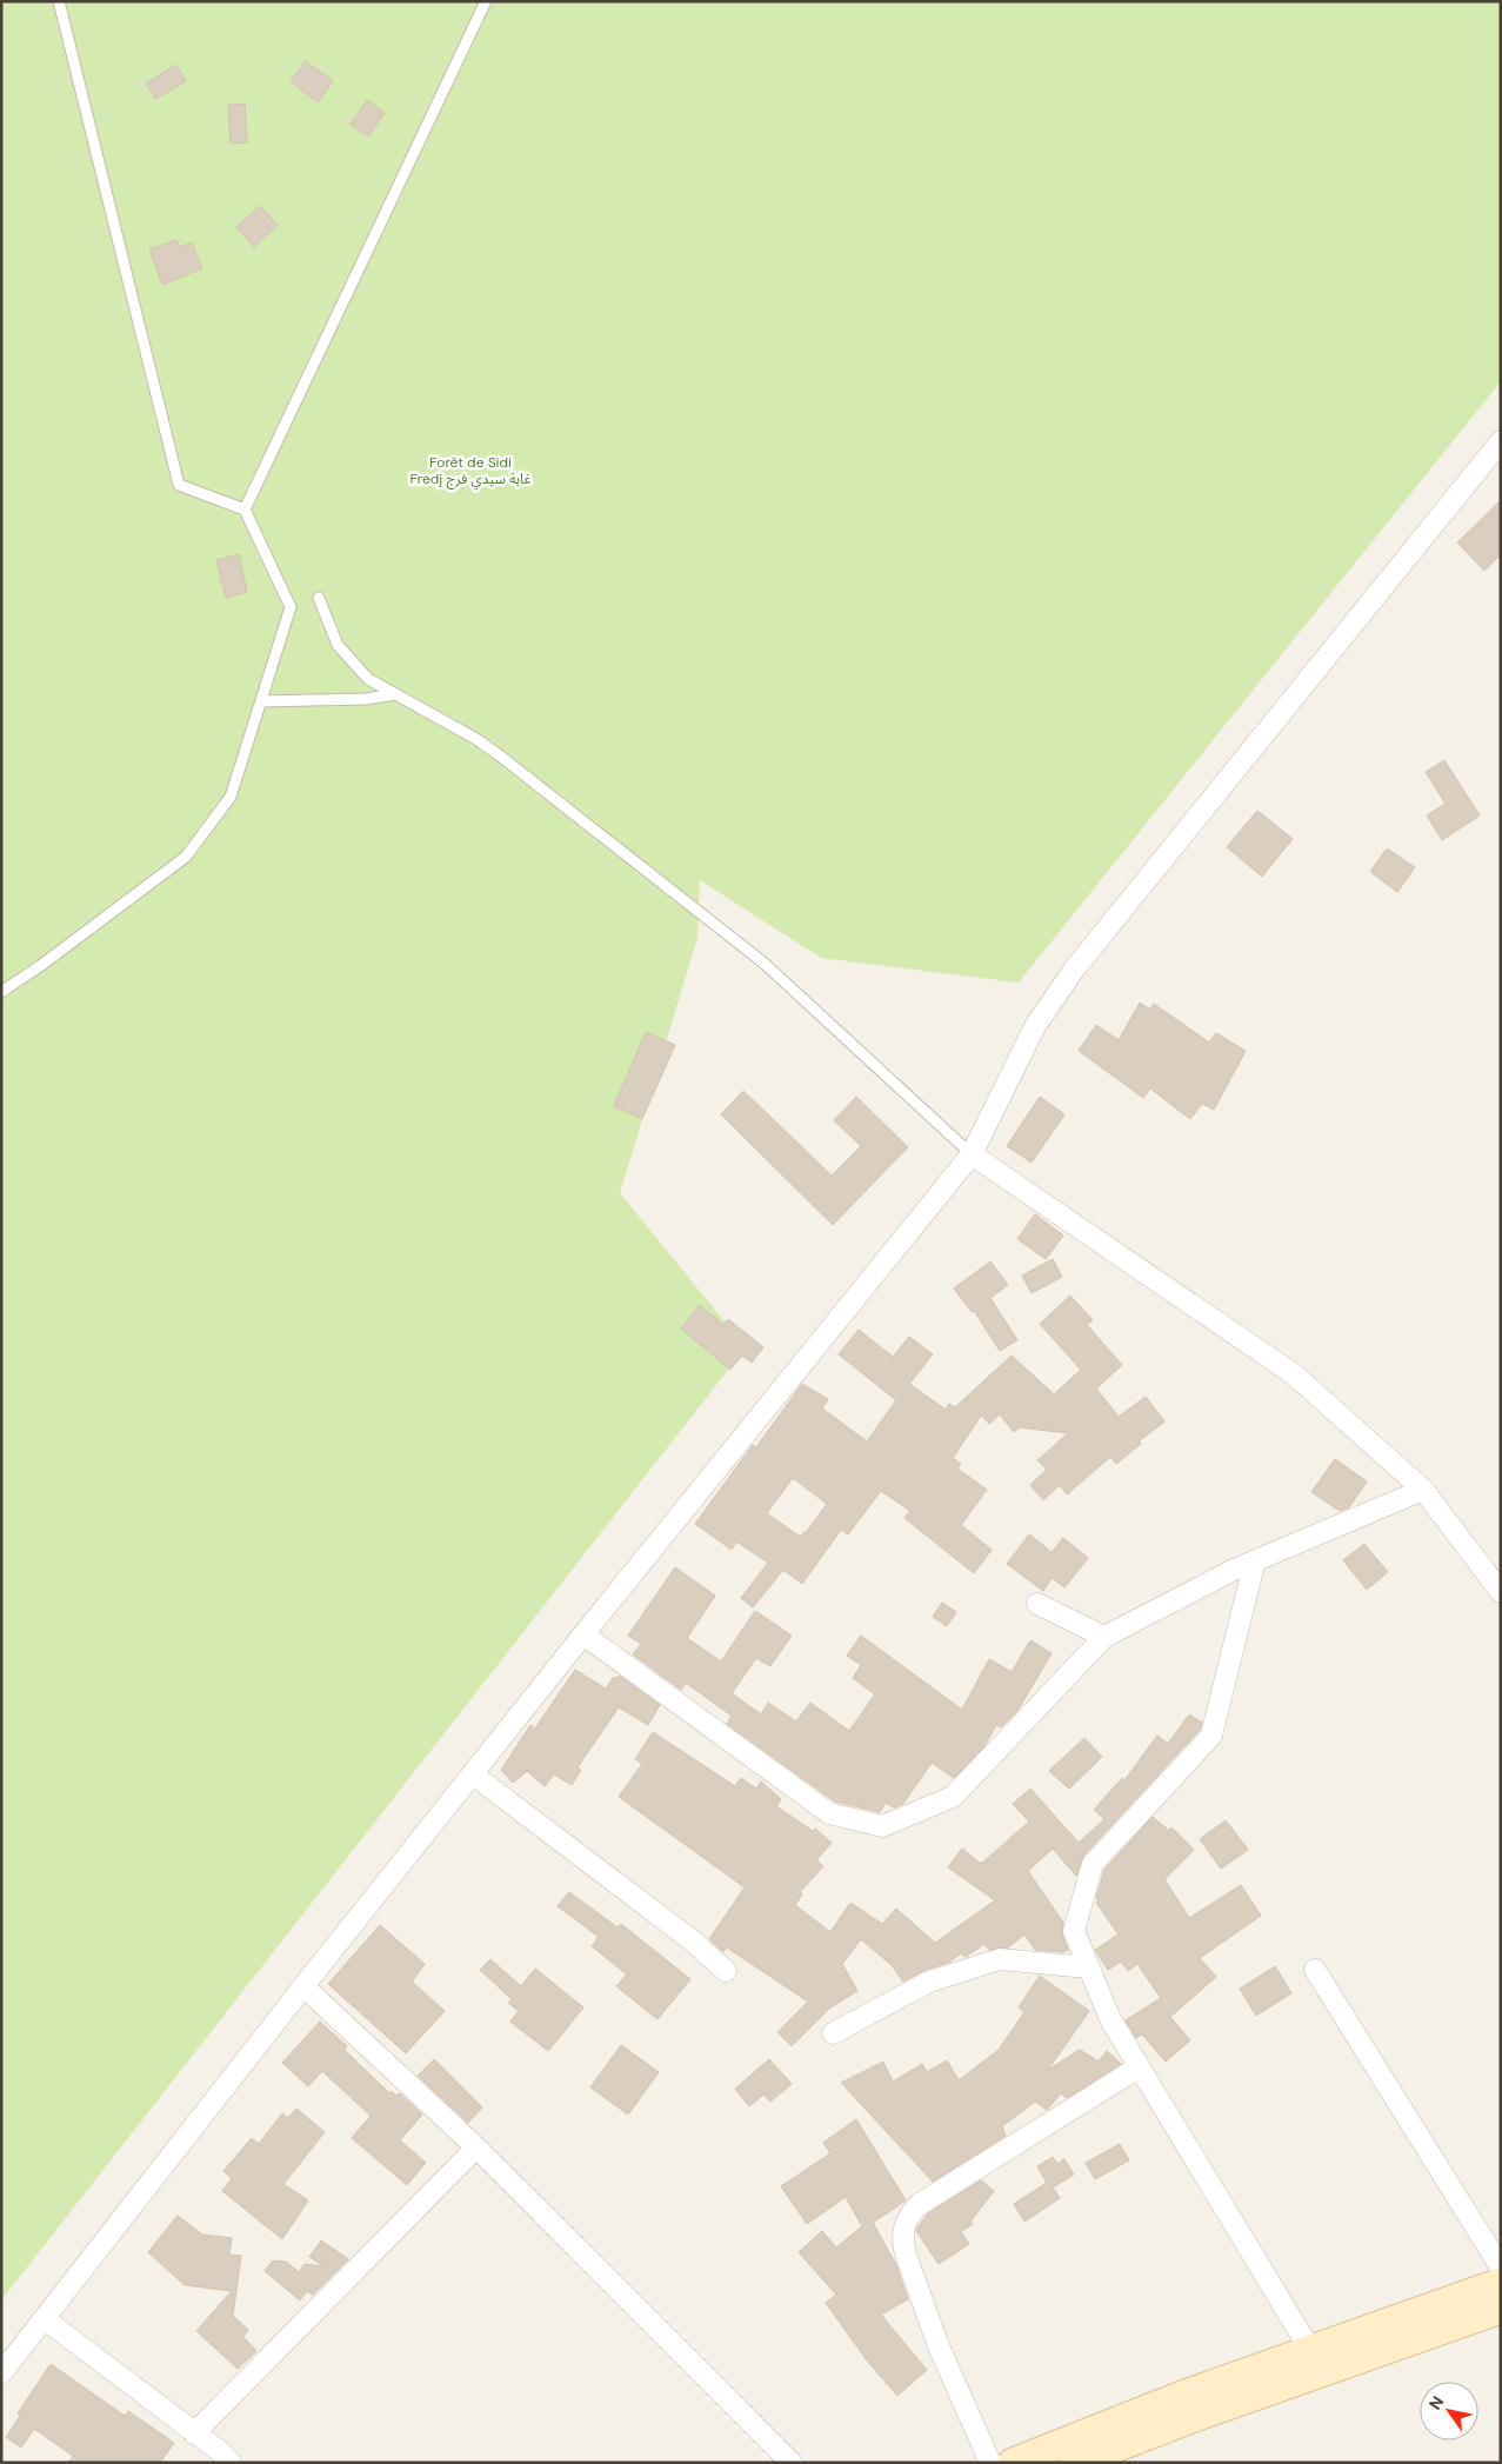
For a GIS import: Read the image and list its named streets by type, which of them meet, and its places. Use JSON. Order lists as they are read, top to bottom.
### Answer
{
  "parks": ["Forêt de Sidi Fredj غابة سيدي فرج"],
  "north": "top left"
}
